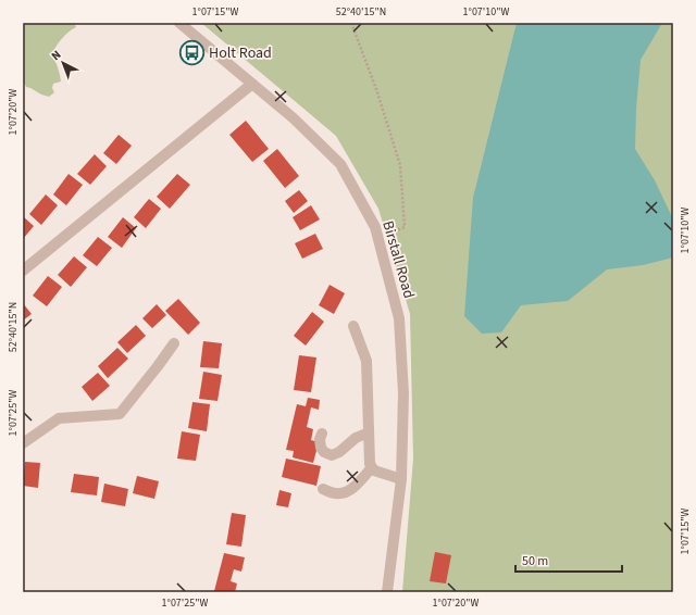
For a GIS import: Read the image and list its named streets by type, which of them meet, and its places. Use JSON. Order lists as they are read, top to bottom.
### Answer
{
  "streets": {
    "street": ["Birstall Road"]
  },
  "places": {
    "bus stop": ["Holt Road"]
  },
  "scale_bar": "50 m",
  "north": "top left",
  "coordinates": [
    "1°07'15\"W",
    "52°40'15\"N",
    "1°07'10\"W",
    "1°07'20\"W",
    "1°07'25\"W"
  ]
}
